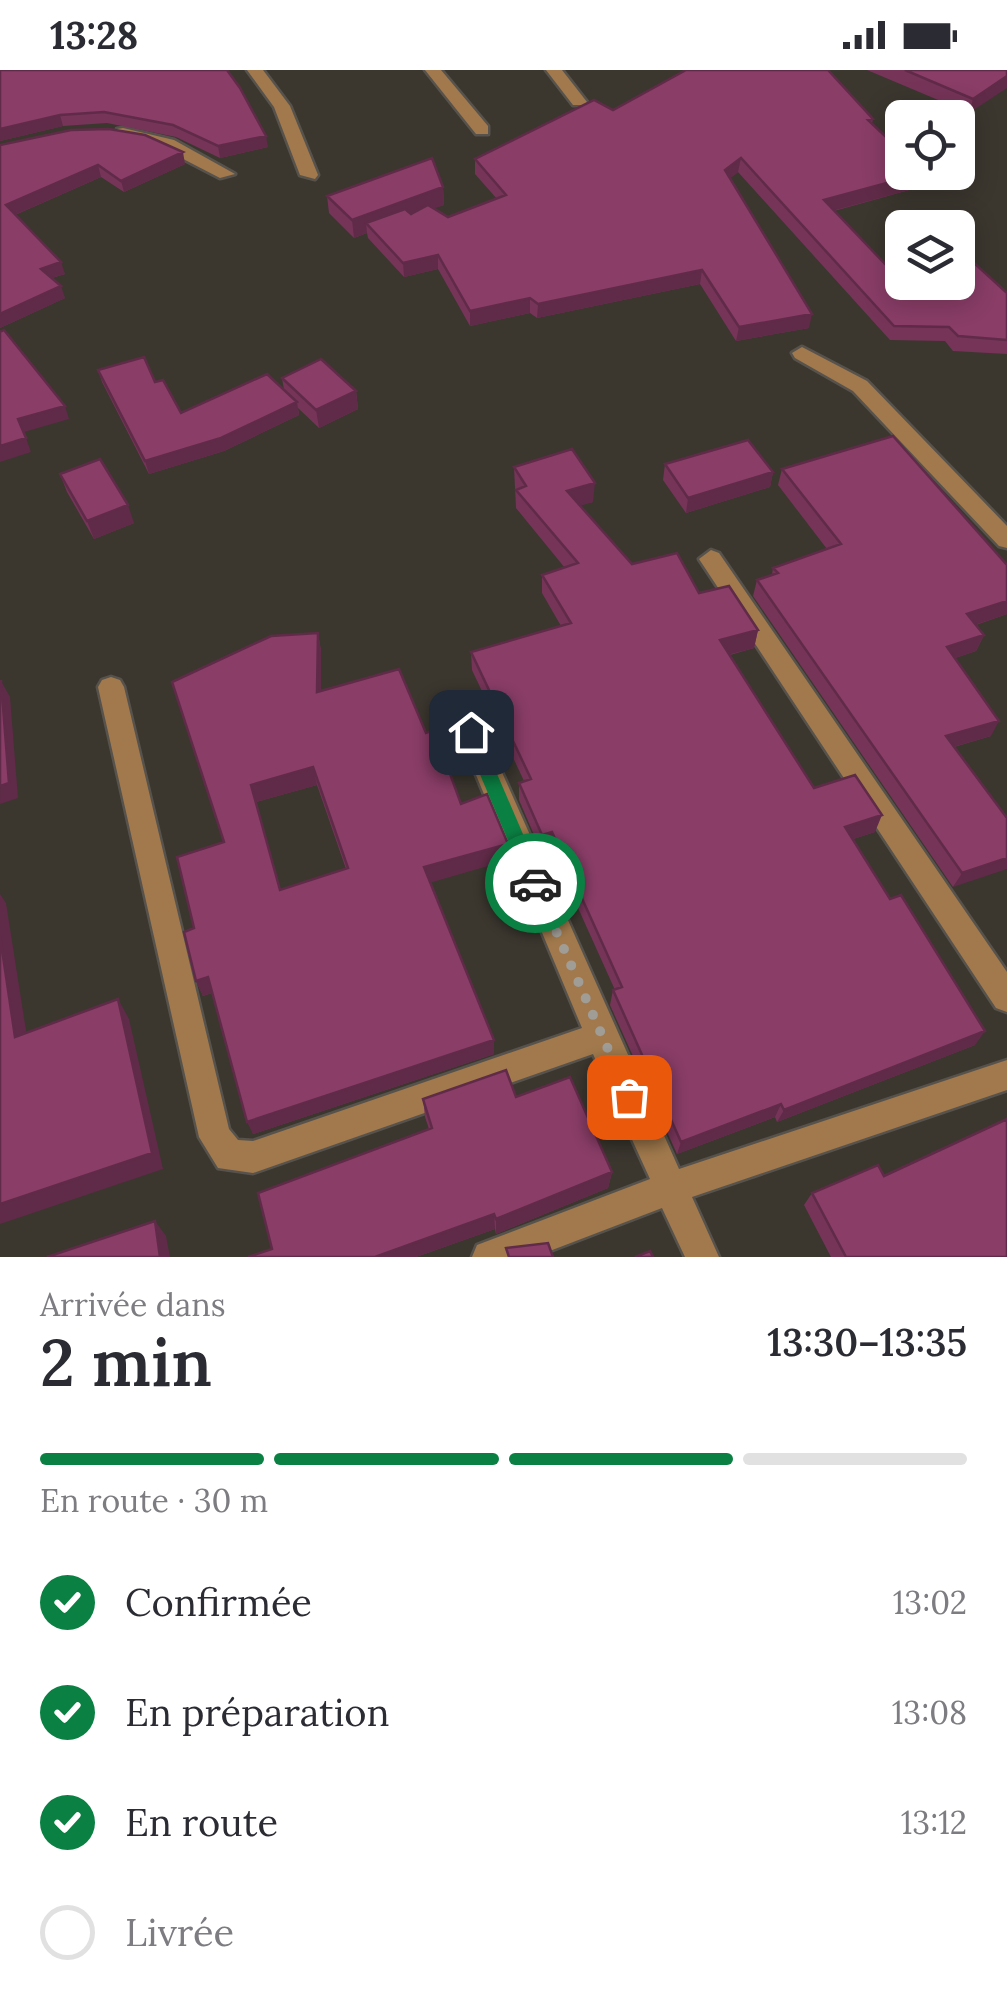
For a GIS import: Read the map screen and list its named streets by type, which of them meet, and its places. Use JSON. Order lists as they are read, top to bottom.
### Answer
{
  "page": {
    "status": "13:28",
    "heading": ["2 min", "Arrivée dans", "13:30–13:35"],
    "bar": "En route · 30 m",
    "list": [
      ["Confirmée", "13:02"],
      ["En préparation", "13:08"],
      ["En route", "13:12"],
      "Livrée"
    ]
  }
}
